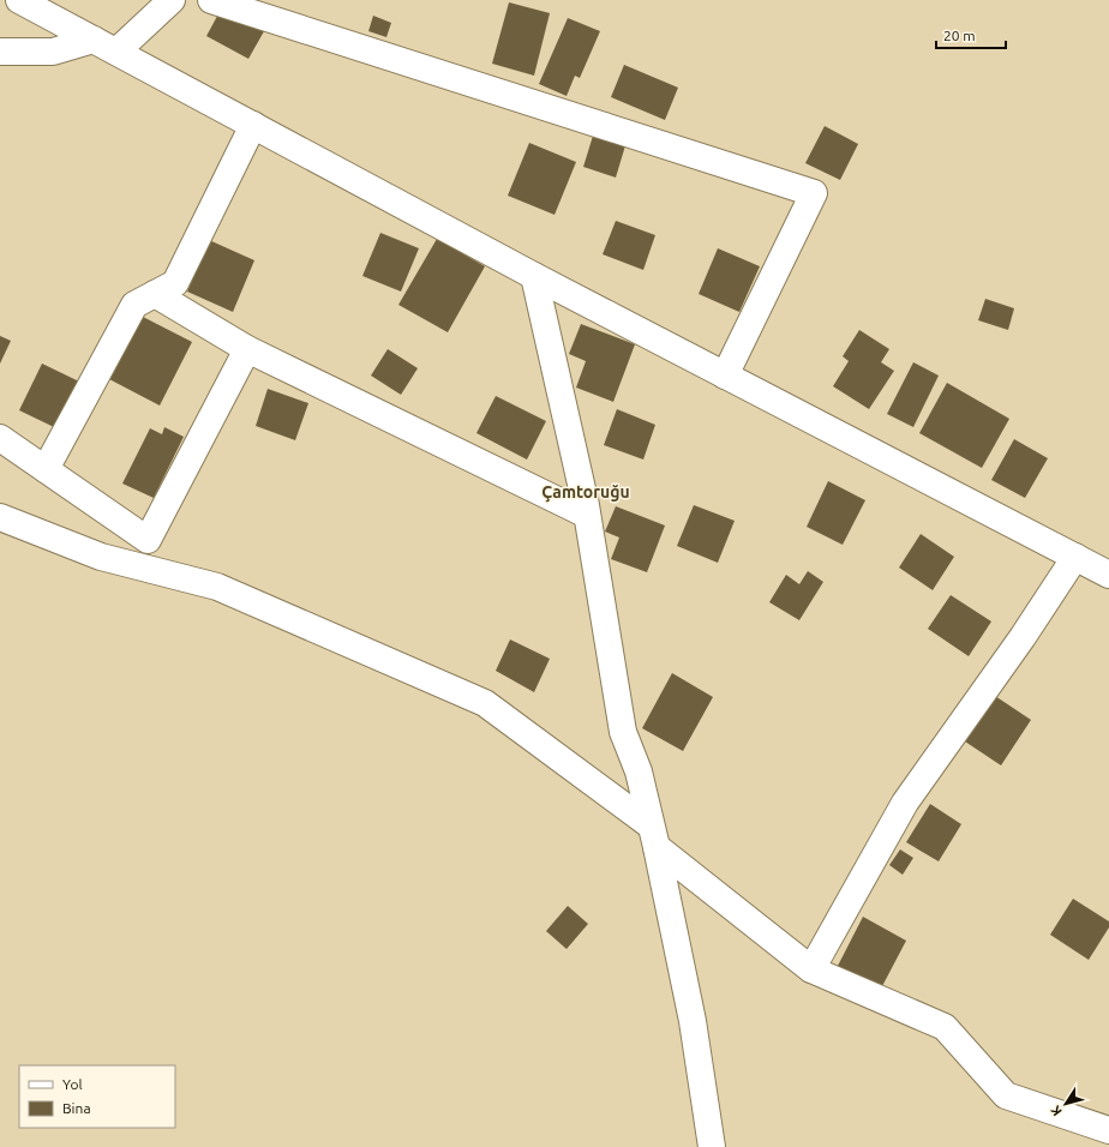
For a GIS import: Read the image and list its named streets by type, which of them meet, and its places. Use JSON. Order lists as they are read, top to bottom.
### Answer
{
  "districts": ["Çamtoruğu"],
  "legend": ["Yol", "Bina"],
  "scale_bar": "20 m",
  "north": "bottom left"
}
